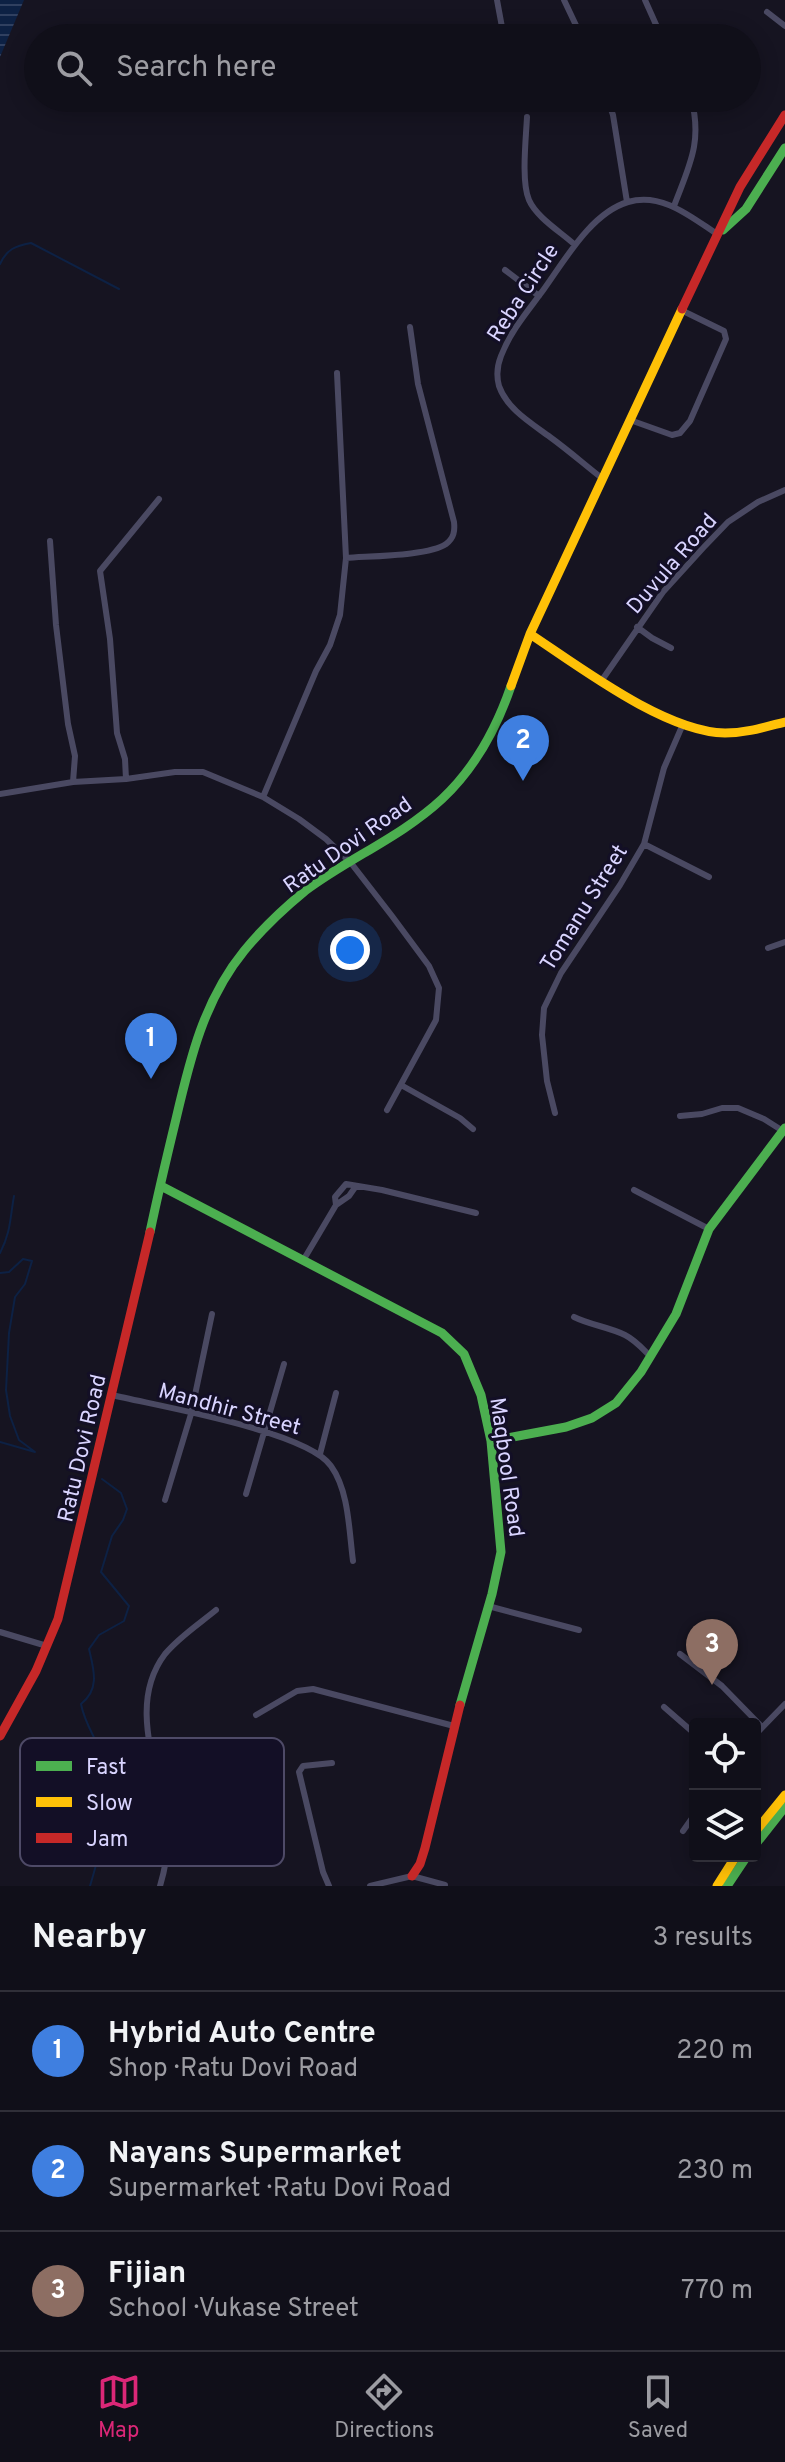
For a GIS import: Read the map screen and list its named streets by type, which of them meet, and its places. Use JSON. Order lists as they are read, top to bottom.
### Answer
{
  "streets": {
    "main road": ["Ratu Dovi Road", "Maqbool Road"],
    "street": [
      "Reba Circle",
      "Duvula Road",
      "Tomanu Street",
      "Mandhir Street"
    ]
  },
  "crossings": [
    ["Reba Circle", "Ratu Dovi Road"],
    ["Ratu Dovi Road", "Mandhir Street"],
    ["Ratu Dovi Road", "Maqbool Road"]
  ],
  "legend": ["Fast", "Slow", "Jam"],
  "page": {
    "search": "Search here",
    "pins": ["2", "1", "3"],
    "heading": ["Nearby", "3 results"],
    "list": [
      {
        "mark": "1",
        "name": "Hybrid Auto Centre",
        "note": "Shop · Ratu Dovi Road",
        "value": "220 m"
      },
      {
        "mark": "2",
        "name": "Nayans Supermarket",
        "note": "Supermarket · Ratu Dovi Road",
        "value": "230 m"
      },
      {
        "mark": "3",
        "name": "Fijian",
        "note": "School · Vukase Street",
        "value": "770 m"
      }
    ],
    "nav": ["Map", "Directions", "Saved"]
  }
}
